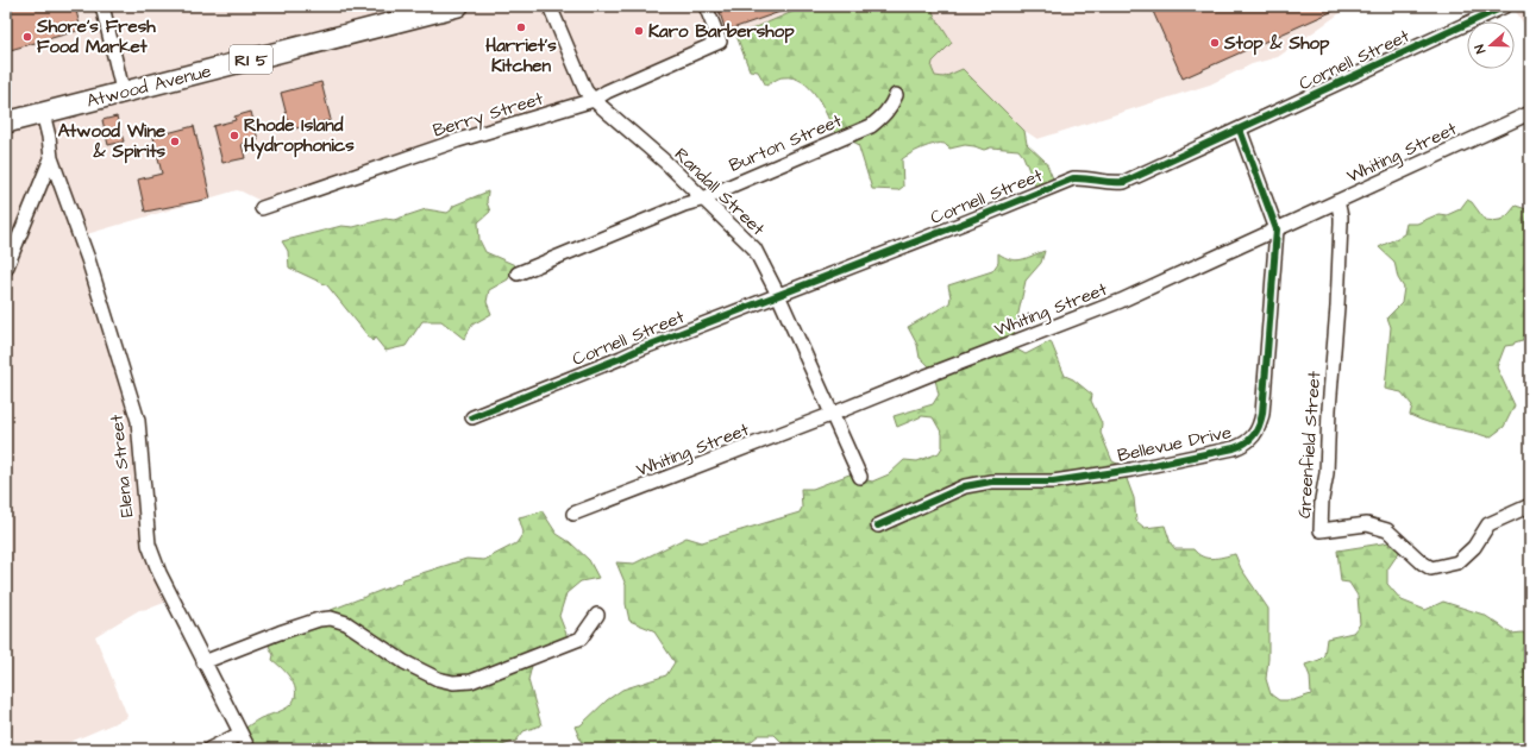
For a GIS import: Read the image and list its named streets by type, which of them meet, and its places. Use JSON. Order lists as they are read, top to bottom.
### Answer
{
  "streets": {
    "main road": ["RI 5", "Atwood Avenue"],
    "street": [
      "Cornell Street",
      "Berry Street",
      "Burton Street",
      "Whiting Street",
      "Randall Street",
      "Bellevue Drive",
      "Greenfield Street",
      "Elena Street"
    ]
  },
  "crossings": [
    ["Cornell Street", "Randall Street"],
    ["Cornell Street", "Bellevue Drive"],
    ["Atwood Avenue", "Elena Street"],
    ["Berry Street", "Randall Street"],
    ["Burton Street", "Randall Street"],
    ["Whiting Street", "Randall Street"],
    ["Whiting Street", "Bellevue Drive"],
    ["Whiting Street", "Greenfield Street"]
  ],
  "places": [
    "Harriet's Kitchen",
    "Karo Barbershop",
    "Shore's Fresh Food Market",
    "Stop & Shop",
    "Rhode Island Hydrophonics",
    "Atwood Wine & Spirits"
  ],
  "north": "left"
}
